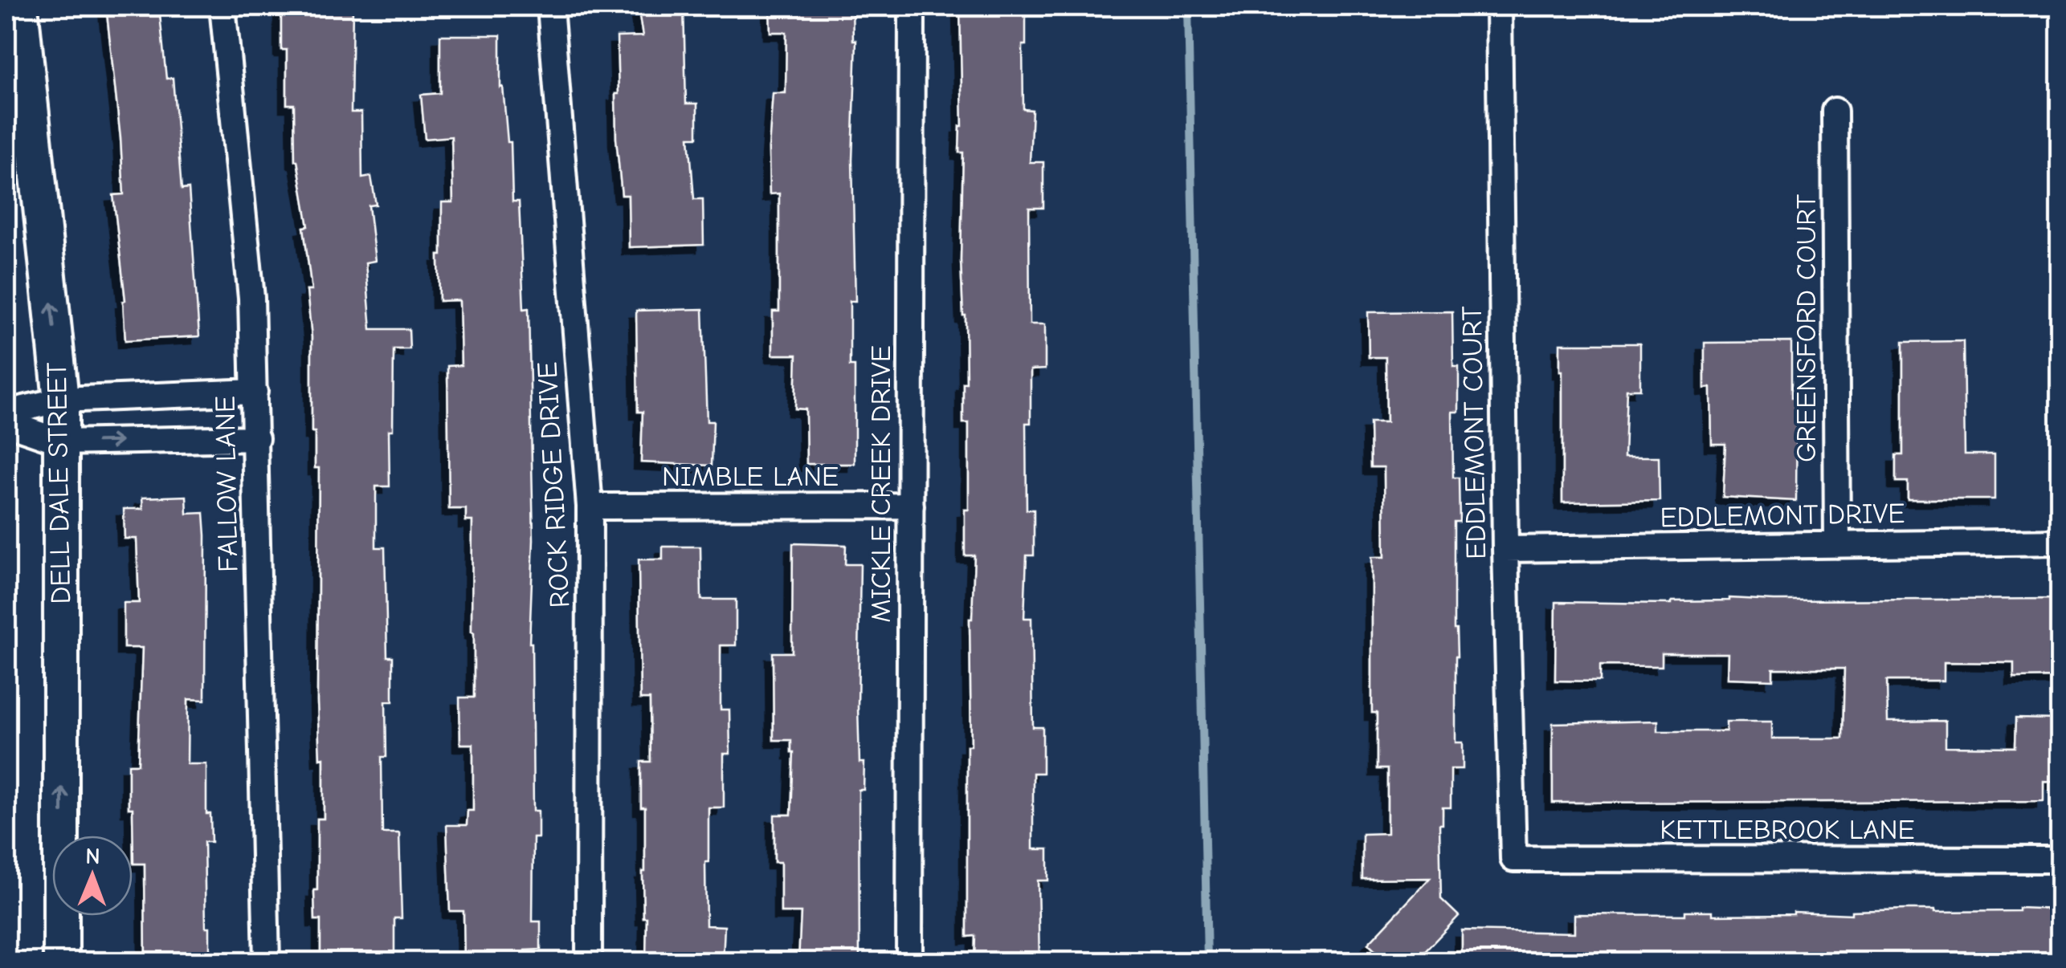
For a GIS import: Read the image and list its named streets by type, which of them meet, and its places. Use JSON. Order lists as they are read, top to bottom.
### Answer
{
  "streets": {
    "main road": ["DELL DALE STREET"],
    "street": [
      "GREENSFORD COURT",
      "EDDLEMONT COURT",
      "NIMBLE LANE",
      "FALLOW LANE",
      "MICKLE CREEK DRIVE",
      "ROCK RIDGE DRIVE",
      "EDDLEMONT DRIVE",
      "KETTLEBROOK LANE"
    ]
  },
  "crossings": [
    ["GREENSFORD COURT", "EDDLEMONT DRIVE"],
    ["EDDLEMONT COURT", "EDDLEMONT DRIVE"],
    ["EDDLEMONT COURT", "KETTLEBROOK LANE"],
    ["NIMBLE LANE", "MICKLE CREEK DRIVE"],
    ["NIMBLE LANE", "ROCK RIDGE DRIVE"]
  ],
  "one_way": ["DELL DALE STREET"],
  "north": "top"
}
